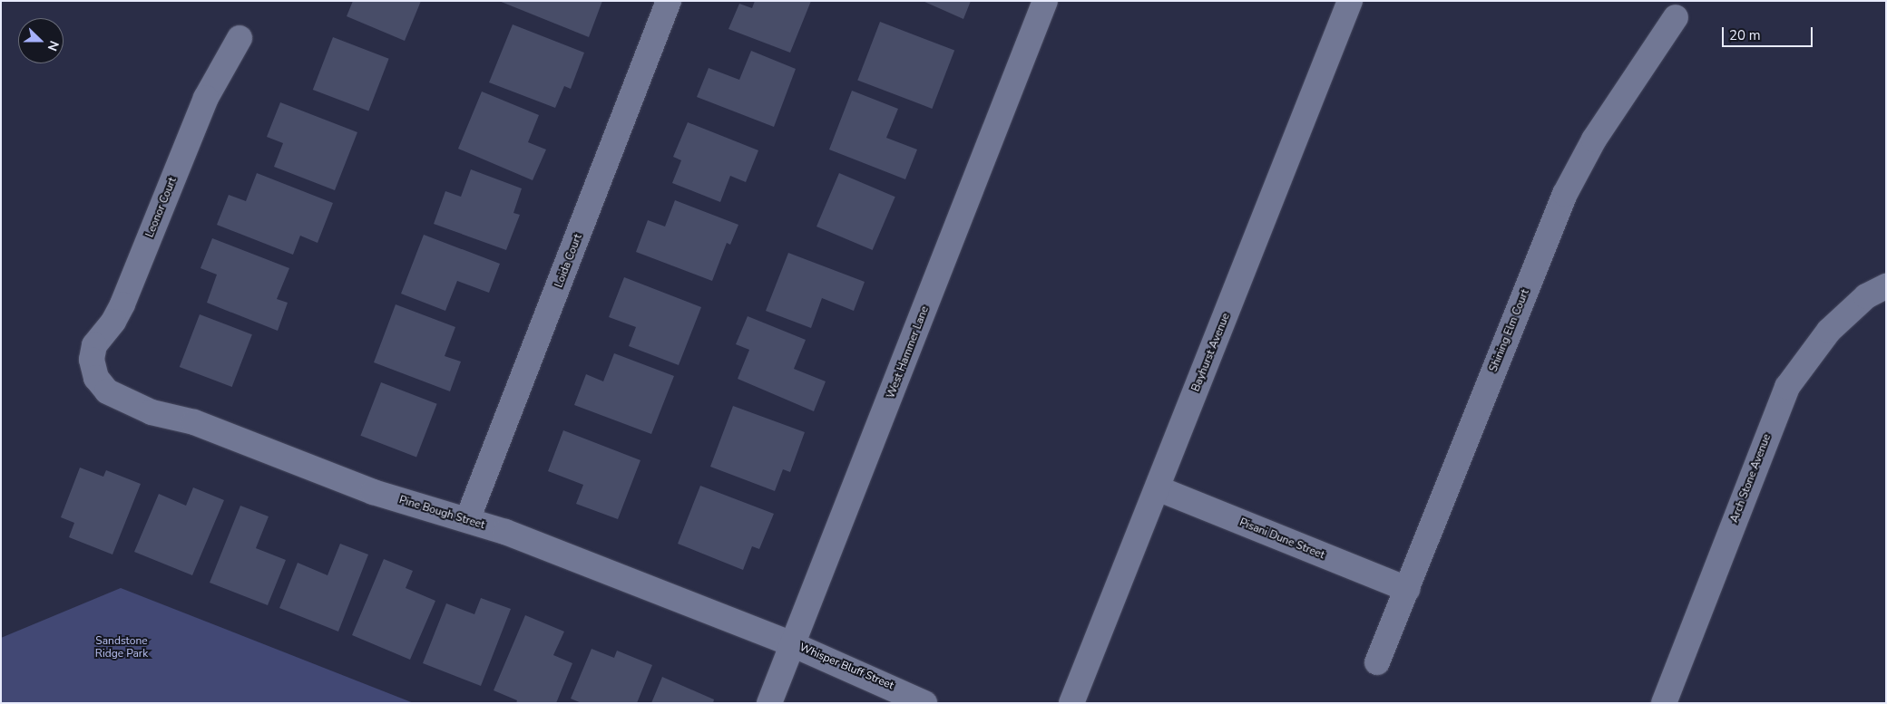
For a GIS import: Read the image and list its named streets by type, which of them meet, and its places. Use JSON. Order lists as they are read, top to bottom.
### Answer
{
  "streets": {
    "street": [
      "Leonor Court",
      "Loida Court",
      "Shining Elm Court",
      "West Hammer Lane",
      "Bayhurst Avenue",
      "Arch Stone Avenue",
      "Pine Bough Street",
      "Pisani Dune Street",
      "Whisper Bluff Street"
    ]
  },
  "crossings": [
    ["Leonor Court", "Pine Bough Street"],
    ["Loida Court", "Pine Bough Street"],
    ["Shining Elm Court", "Pisani Dune Street"],
    ["West Hammer Lane", "Pine Bough Street"],
    ["West Hammer Lane", "Whisper Bluff Street"],
    ["Bayhurst Avenue", "Pisani Dune Street"],
    ["Pine Bough Street", "Whisper Bluff Street"]
  ],
  "parks": ["Sandstone Ridge Park"],
  "scale_bar": "20 m",
  "north": "right"
}
